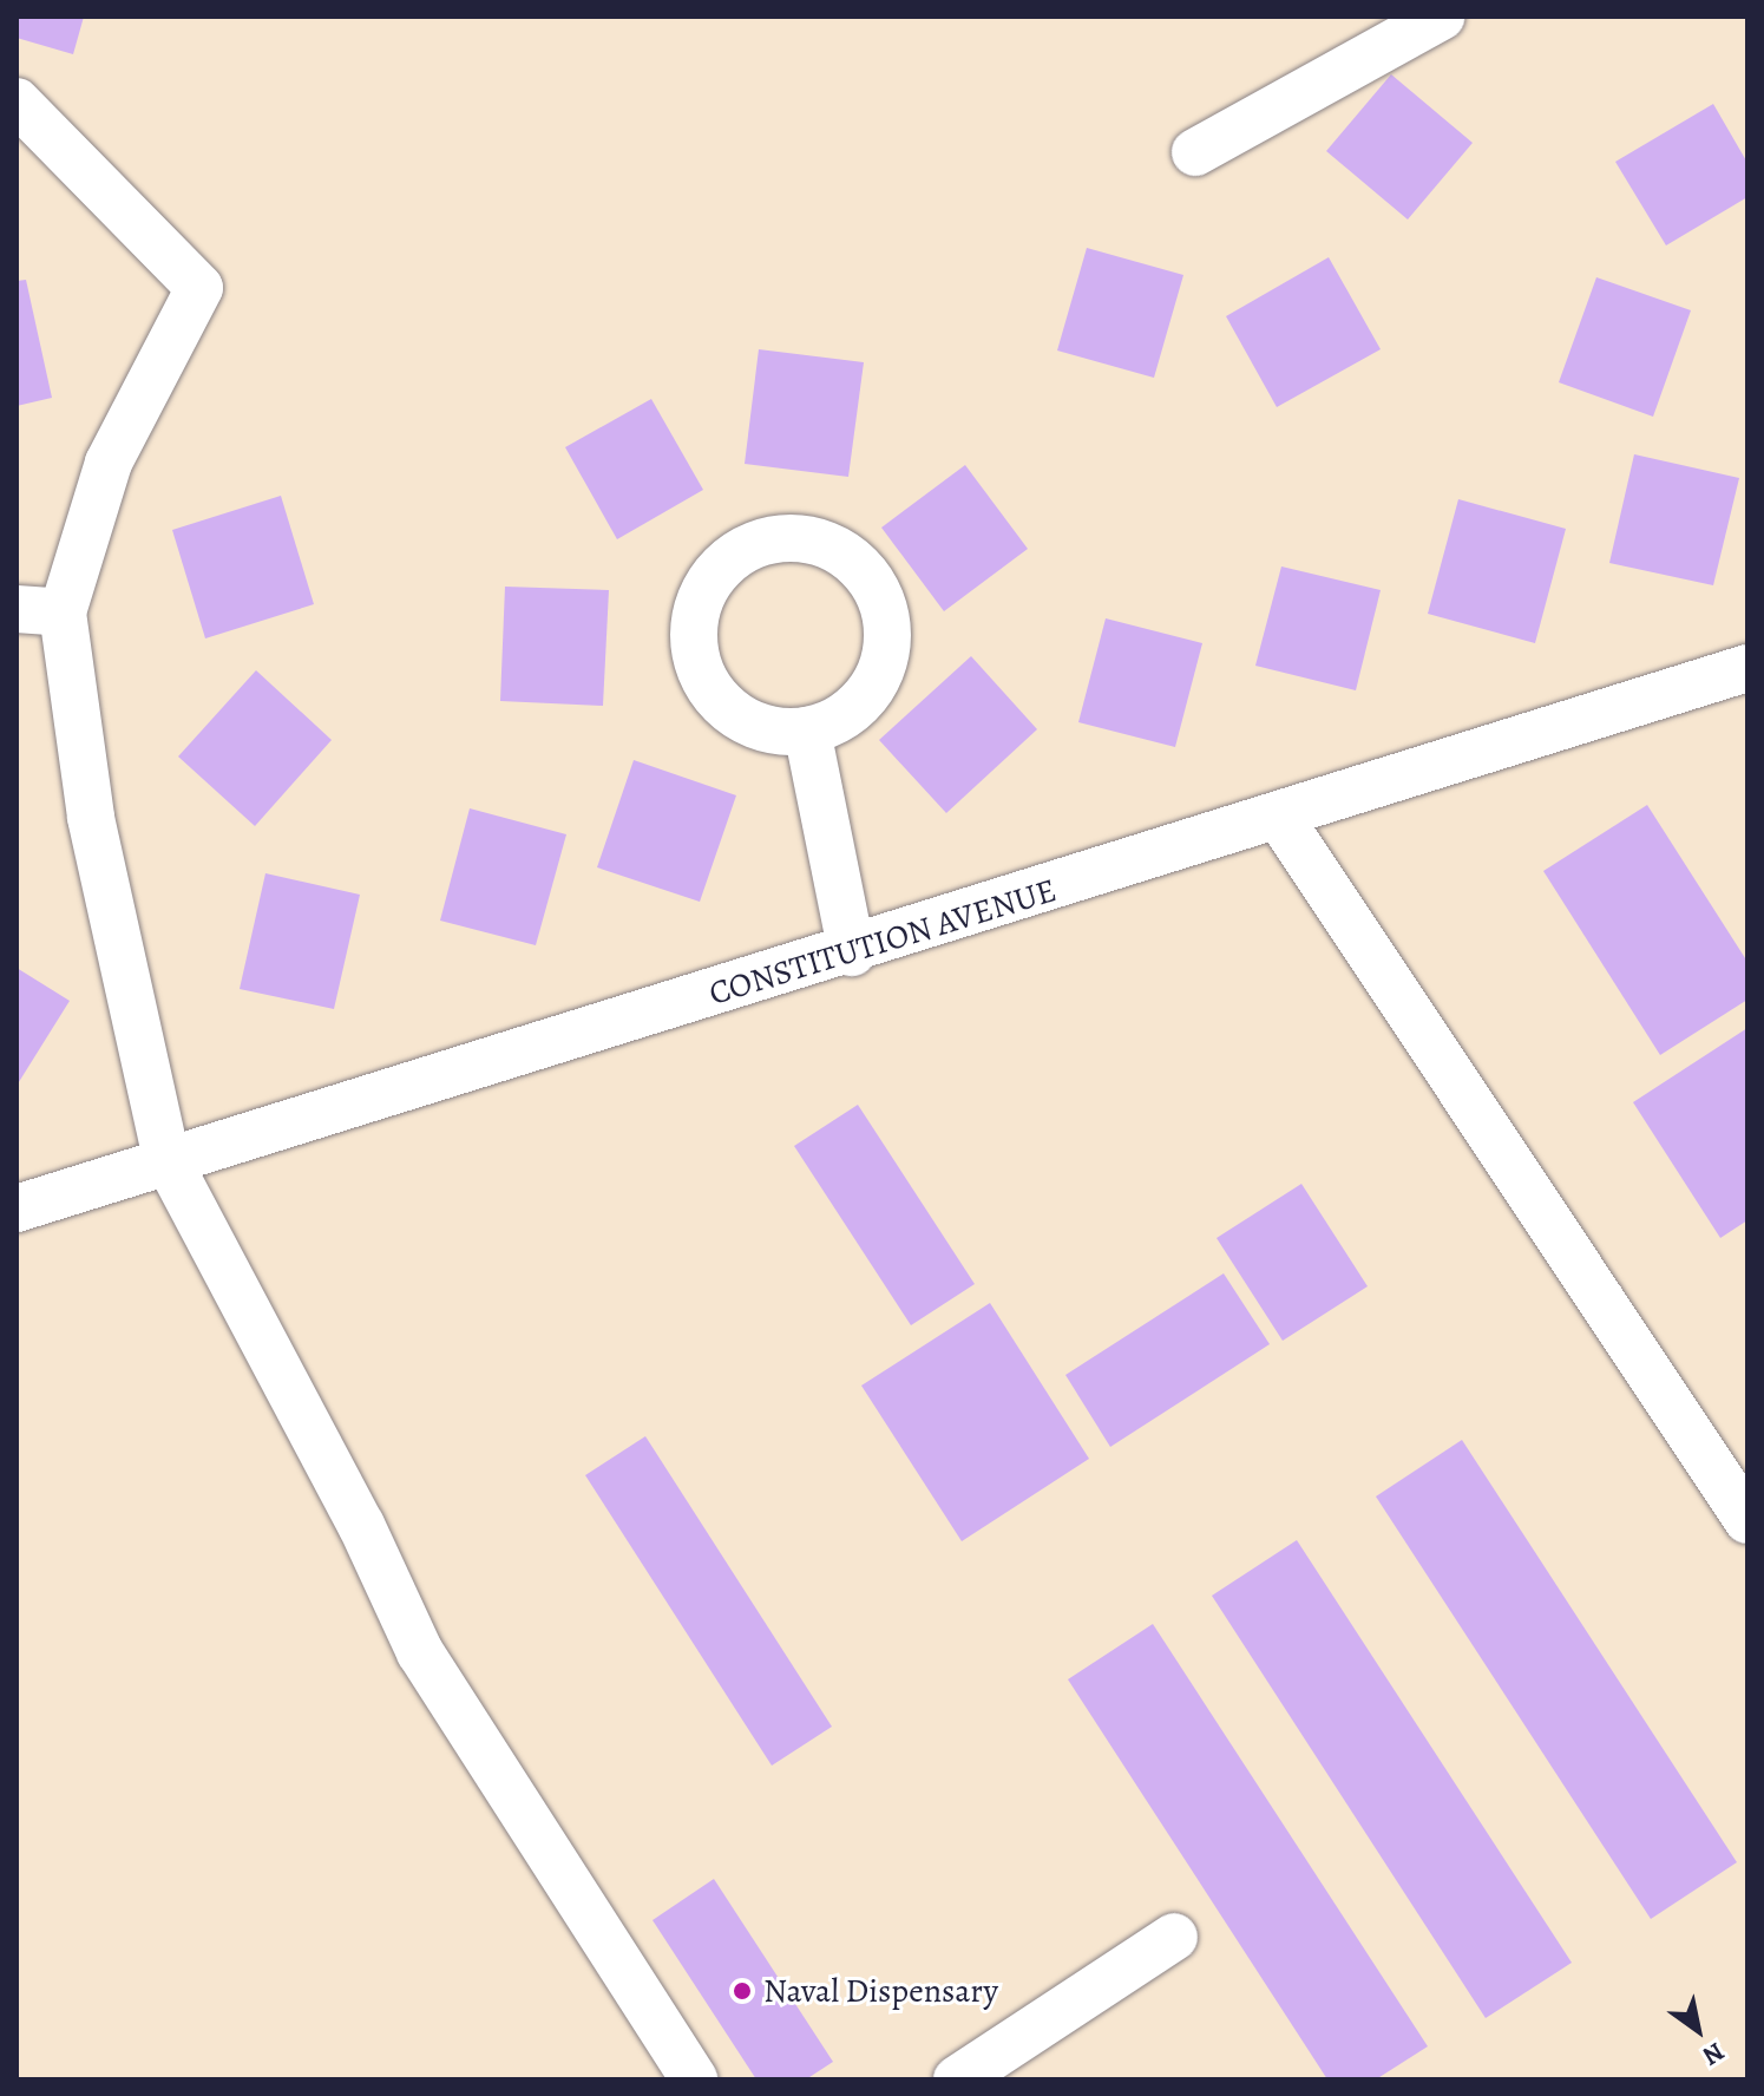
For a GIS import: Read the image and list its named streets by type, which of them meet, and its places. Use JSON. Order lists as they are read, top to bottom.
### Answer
{
  "streets": {
    "street": ["CONSTITUTION AVENUE"]
  },
  "places": ["Naval Dispensary"],
  "north": "bottom right"
}
